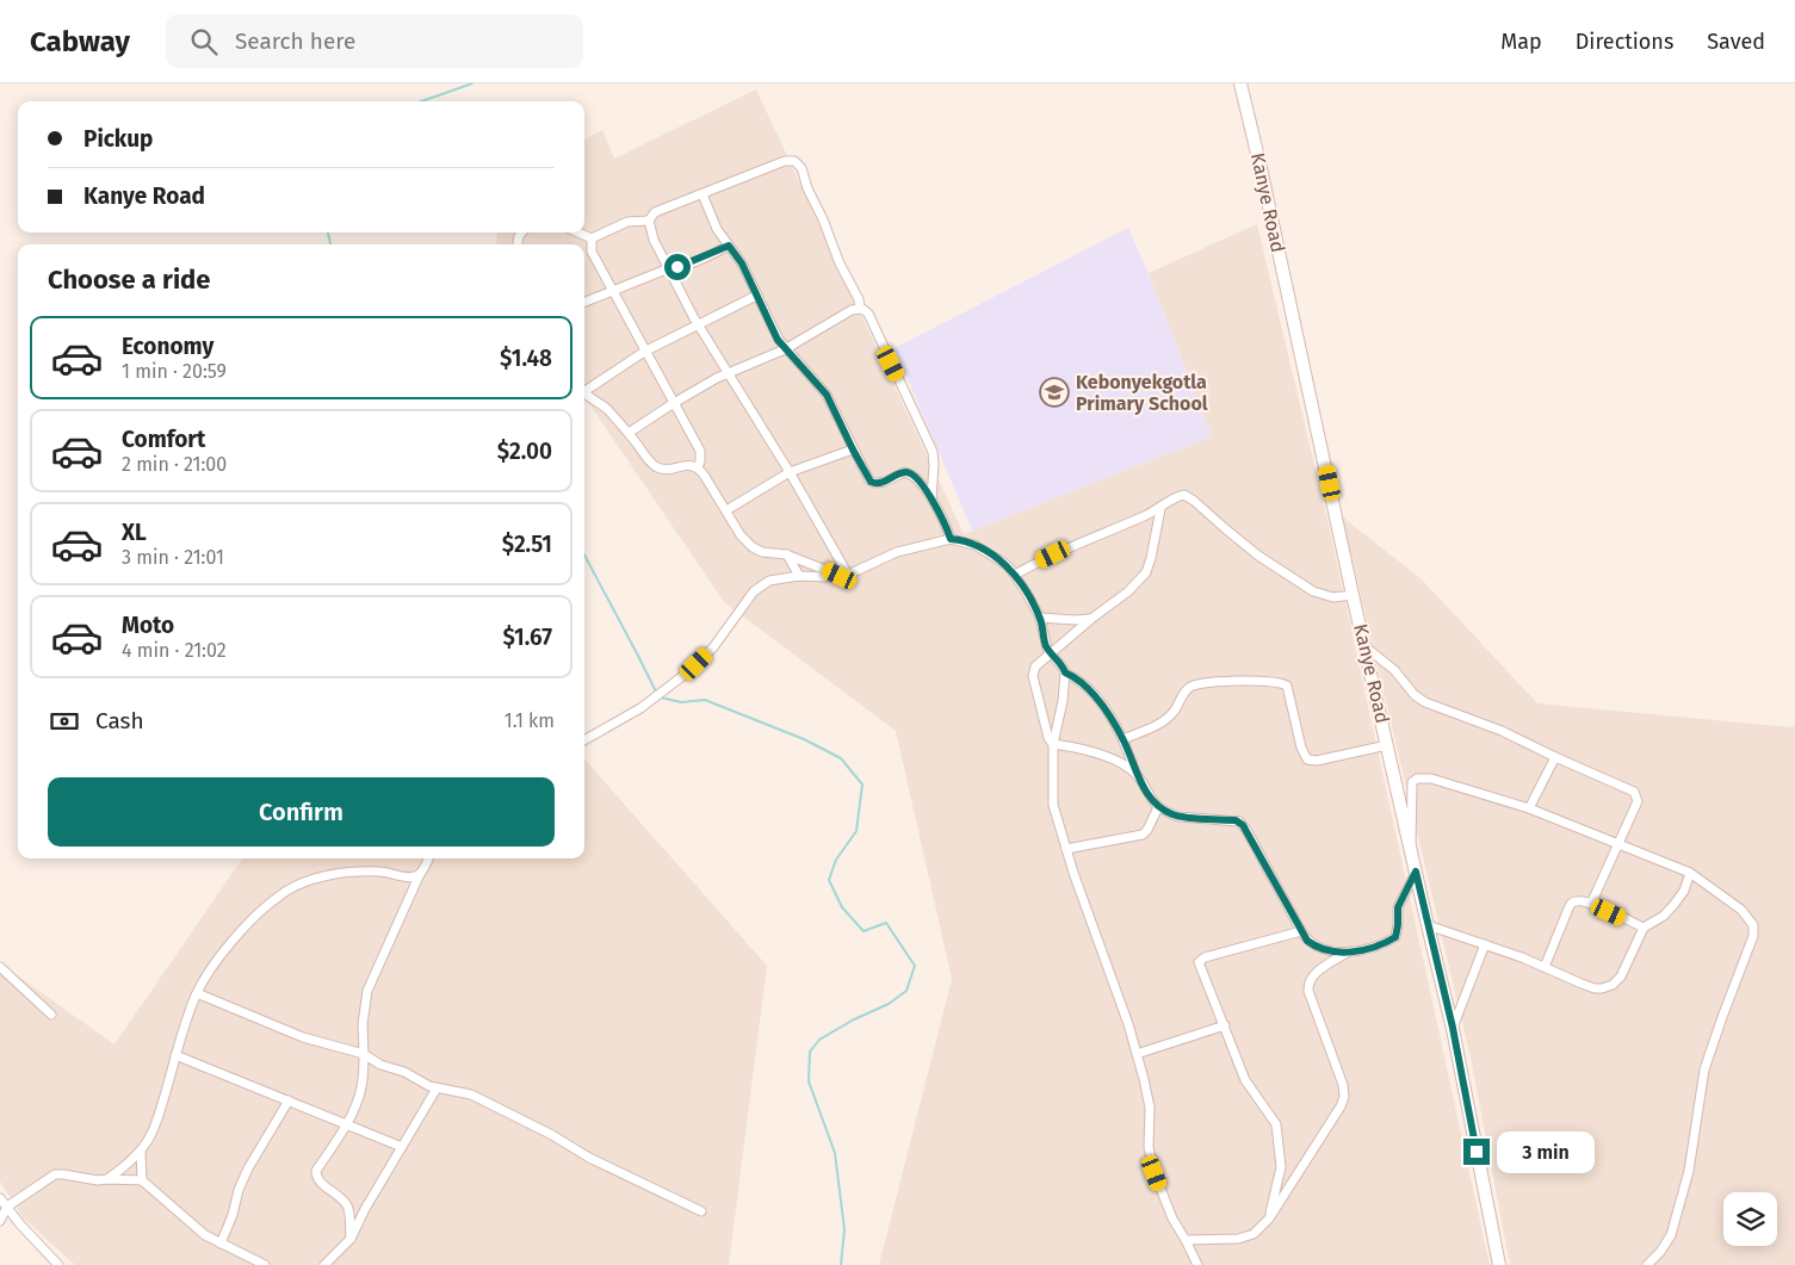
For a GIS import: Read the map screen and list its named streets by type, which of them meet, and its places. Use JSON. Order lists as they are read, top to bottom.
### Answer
{
  "streets": {
    "main road": ["Kanye Road"]
  },
  "places": {
    "school or university": ["Kebonyekgotla Primary School"]
  },
  "page": {
    "header": "Cabway",
    "search": "Search here",
    "nav": ["Map", "Directions", "Saved"],
    "banner": ["Pickup", "Kanye Road"],
    "heading": "Choose a ride",
    "list": [
      {
        "name": "Economy",
        "note": "1 min · 20:59",
        "value": "$1.48"
      },
      {
        "name": "Comfort",
        "note": "2 min · 21:00",
        "value": "$2.00"
      },
      {
        "name": "XL",
        "note": "3 min · 21:01",
        "value": "$2.51"
      },
      {
        "name": "Moto",
        "note": "4 min · 21:02",
        "value": "$1.67"
      }
    ],
    "pay": ["Cash", "1.1 km"],
    "buttons": "Confirm",
    "bubble": "3 min"
  }
}
